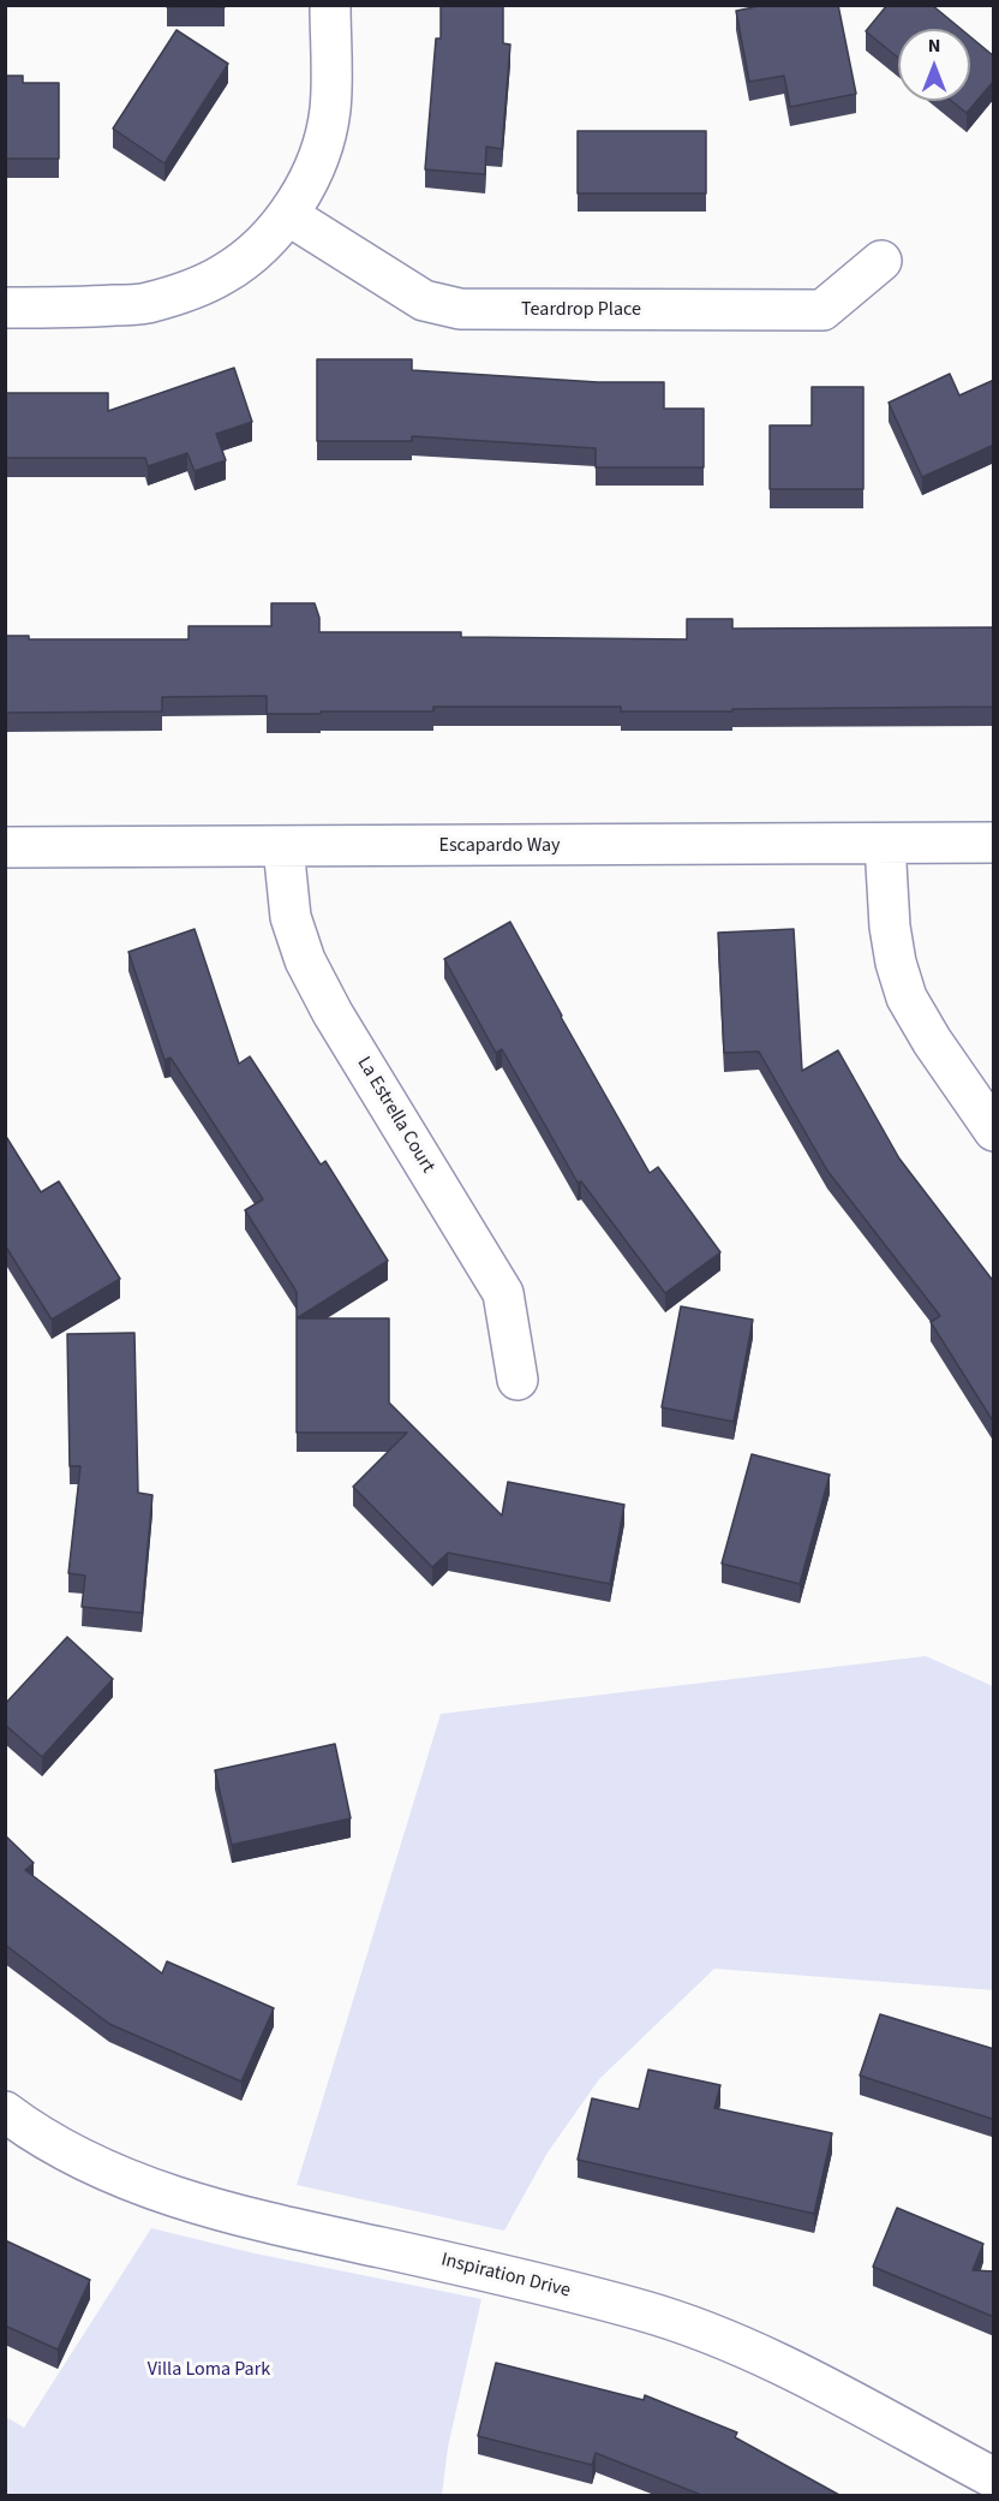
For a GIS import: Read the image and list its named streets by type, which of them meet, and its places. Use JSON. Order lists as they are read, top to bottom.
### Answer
{
  "streets": {
    "street": [
      "Teardrop Place",
      "Escapardo Way",
      "La Estrella Court",
      "Inspiration Drive"
    ]
  },
  "crossings": [
    ["Escapardo Way", "La Estrella Court"]
  ],
  "parks": ["Villa Loma Park"],
  "north": "top"
}
